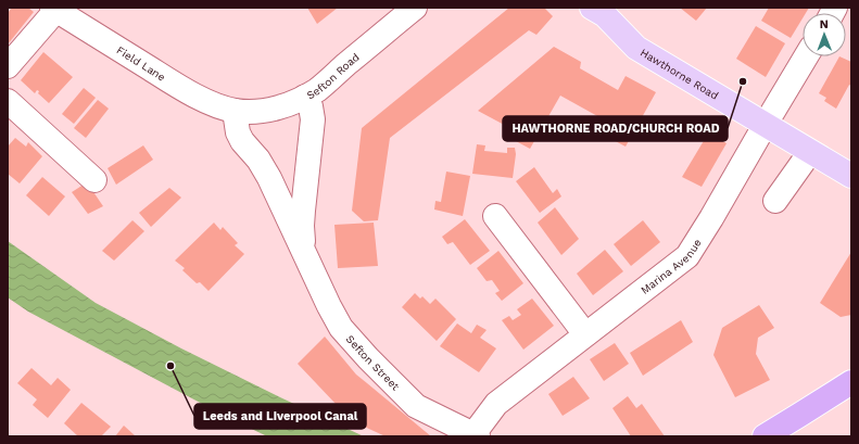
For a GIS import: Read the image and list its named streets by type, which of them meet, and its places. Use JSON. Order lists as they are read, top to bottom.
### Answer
{
  "streets": {
    "main road": ["Hawthorne Road"],
    "street": [
      "Field Lane",
      "Sefton Road",
      "Marina Avenue",
      "Sefton Street"
    ]
  },
  "crossings": [
    ["Field Lane", "Sefton Road"],
    ["Field Lane", "Sefton Street"],
    ["Hawthorne Road", "Marina Avenue"],
    ["Sefton Road", "Sefton Street"],
    ["Marina Avenue", "Sefton Street"]
  ],
  "places": ["HAWTHORNE ROAD/CHURCH ROAD", "Leeds and Liverpool Canal"],
  "north": "top"
}
